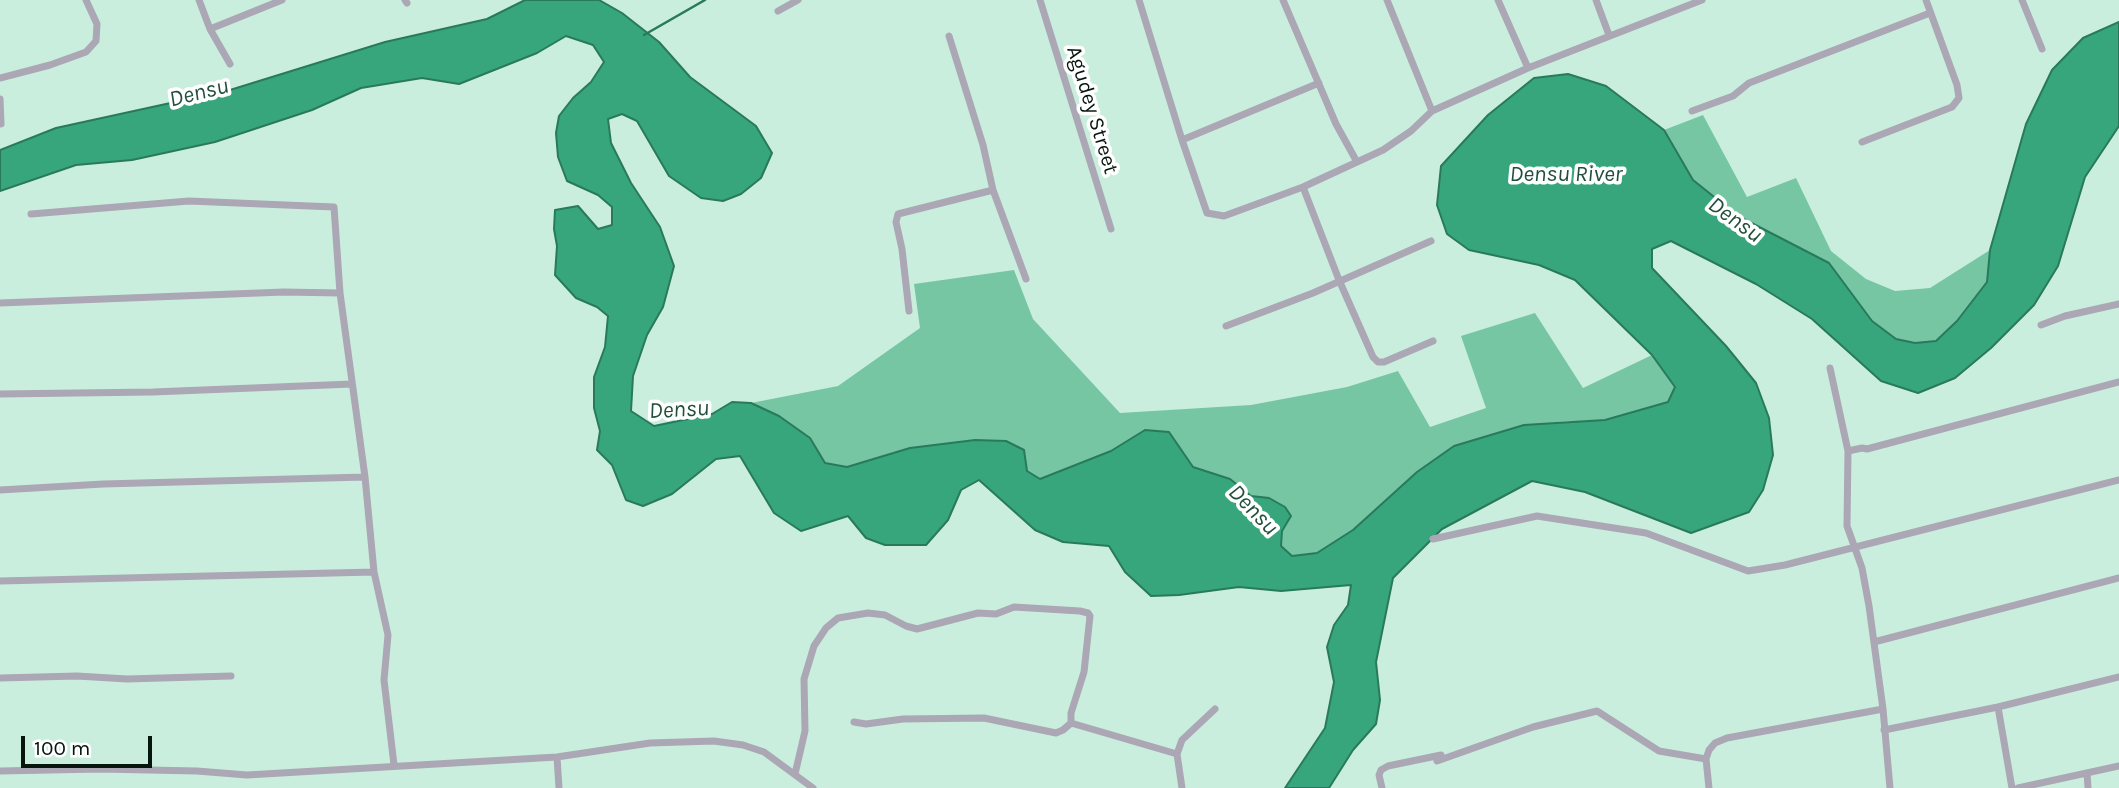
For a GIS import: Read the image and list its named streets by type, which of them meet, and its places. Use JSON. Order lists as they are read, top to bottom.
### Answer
{
  "streets": {
    "street": ["Agudey Street"]
  },
  "water": ["Densu", "Densu River"],
  "scale_bar": "100 m"
}
